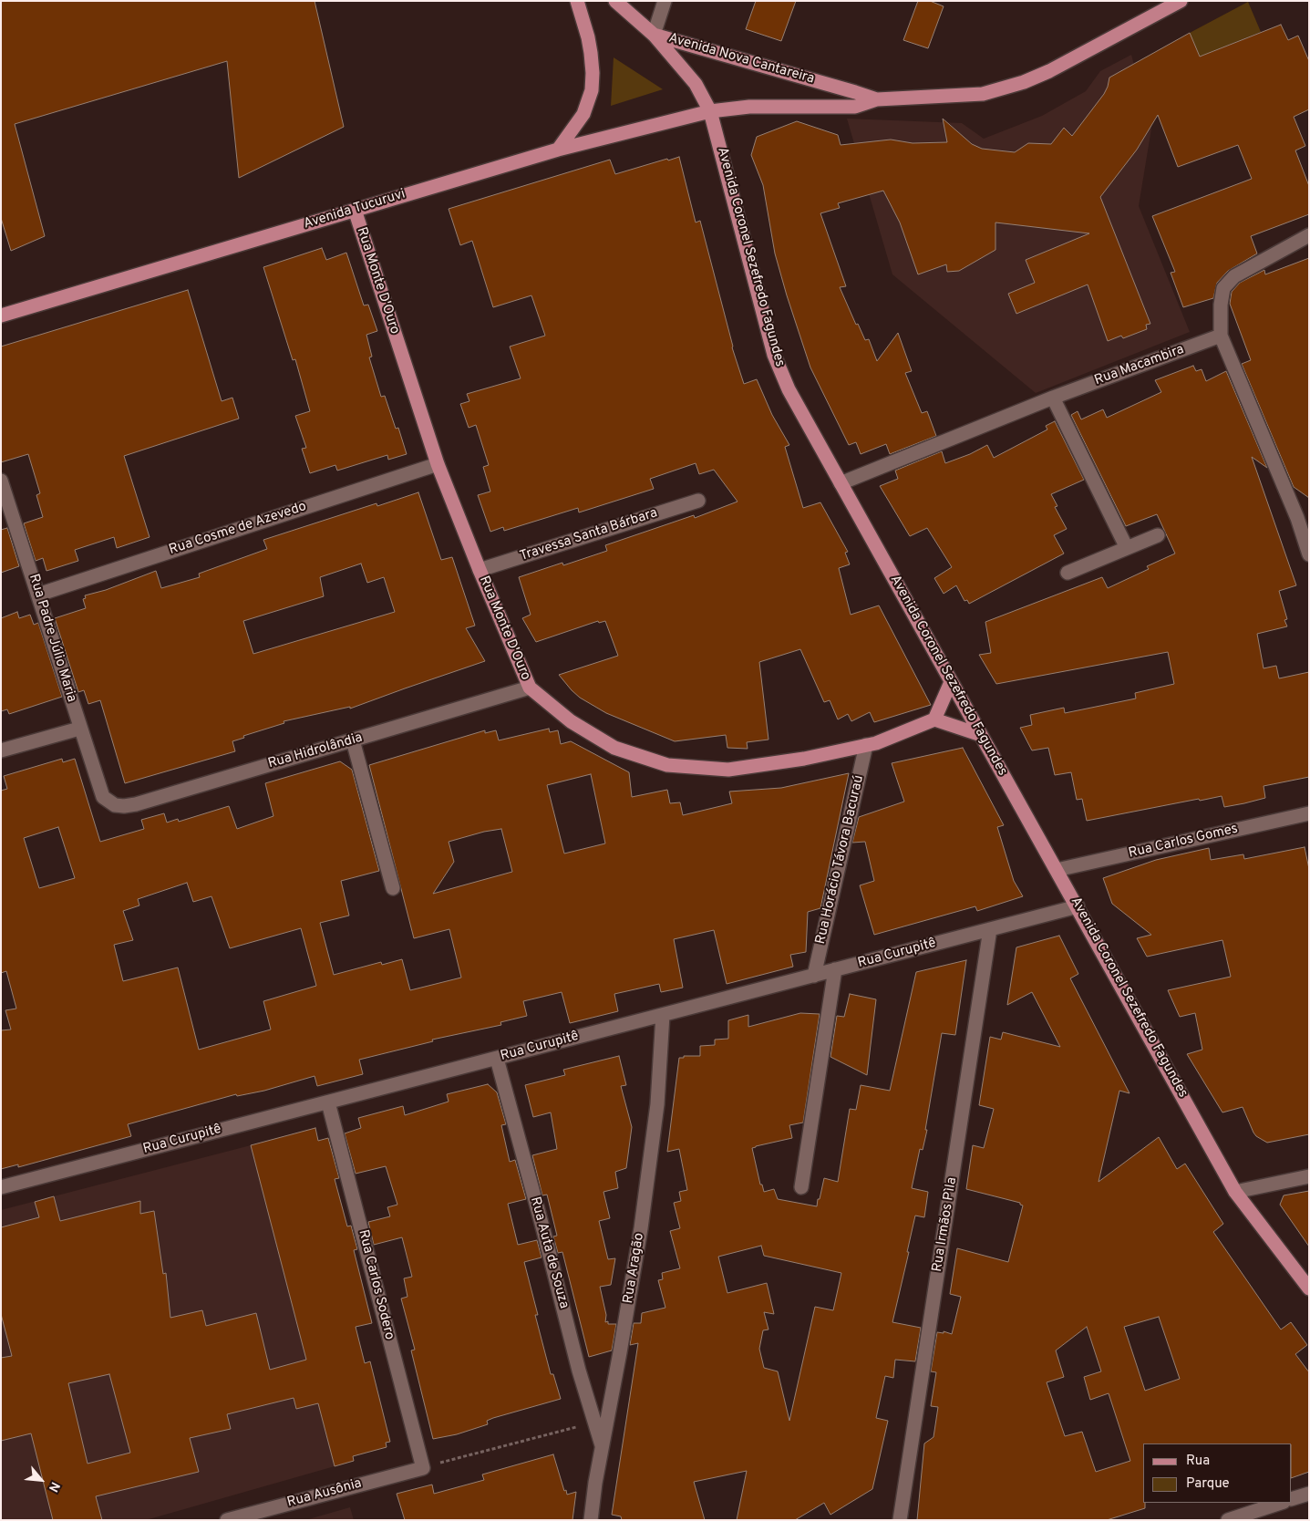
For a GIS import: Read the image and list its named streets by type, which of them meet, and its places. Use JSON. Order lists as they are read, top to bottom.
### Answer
{
  "streets": {
    "main road": [
      "Avenida Nova Cantareira",
      "Avenida Tucuruvi",
      "Avenida Coronel Sezefredo Fagundes",
      "Rua Monte D'Ouro"
    ],
    "street": [
      "Rua Macambira",
      "Rua Cosme de Azevedo",
      "Travessa Santa Bárbara",
      "Rua Padre Júlio Maria",
      "Rua Hidrolândia",
      "Rua Carlos Gomes",
      "Rua Horácio Távora Bacuraú",
      "Rua Curupitê",
      "Rua Irmãos Pìla",
      "Rua Auta de Souza",
      "Rua Aragão",
      "Rua Carlos Sodero",
      "Rua Ausônia"
    ]
  },
  "crossings": [
    ["Avenida Nova Cantareira", "Avenida Tucuruvi"],
    ["Avenida Nova Cantareira", "Avenida Coronel Sezefredo Fagundes"],
    ["Avenida Tucuruvi", "Avenida Coronel Sezefredo Fagundes"],
    ["Avenida Tucuruvi", "Rua Monte D'Ouro"],
    ["Avenida Coronel Sezefredo Fagundes", "Rua Macambira"],
    ["Avenida Coronel Sezefredo Fagundes", "Rua Carlos Gomes"],
    ["Avenida Coronel Sezefredo Fagundes", "Rua Curupitê"],
    ["Rua Monte D'Ouro", "Rua Cosme de Azevedo"],
    ["Rua Monte D'Ouro", "Travessa Santa Bárbara"],
    ["Rua Monte D'Ouro", "Rua Hidrolândia"],
    ["Rua Monte D'Ouro", "Rua Horácio Távora Bacuraú"],
    ["Rua Cosme de Azevedo", "Rua Padre Júlio Maria"],
    ["Rua Padre Júlio Maria", "Rua Hidrolândia"],
    ["Rua Horácio Távora Bacuraú", "Rua Curupitê"],
    ["Rua Curupitê", "Rua Irmãos Pìla"],
    ["Rua Curupitê", "Rua Auta de Souza"],
    ["Rua Curupitê", "Rua Aragão"],
    ["Rua Curupitê", "Rua Carlos Sodero"],
    ["Rua Auta de Souza", "Rua Aragão"],
    ["Rua Carlos Sodero", "Rua Ausônia"]
  ],
  "legend": ["Rua", "Parque"],
  "north": "bottom right"
}
